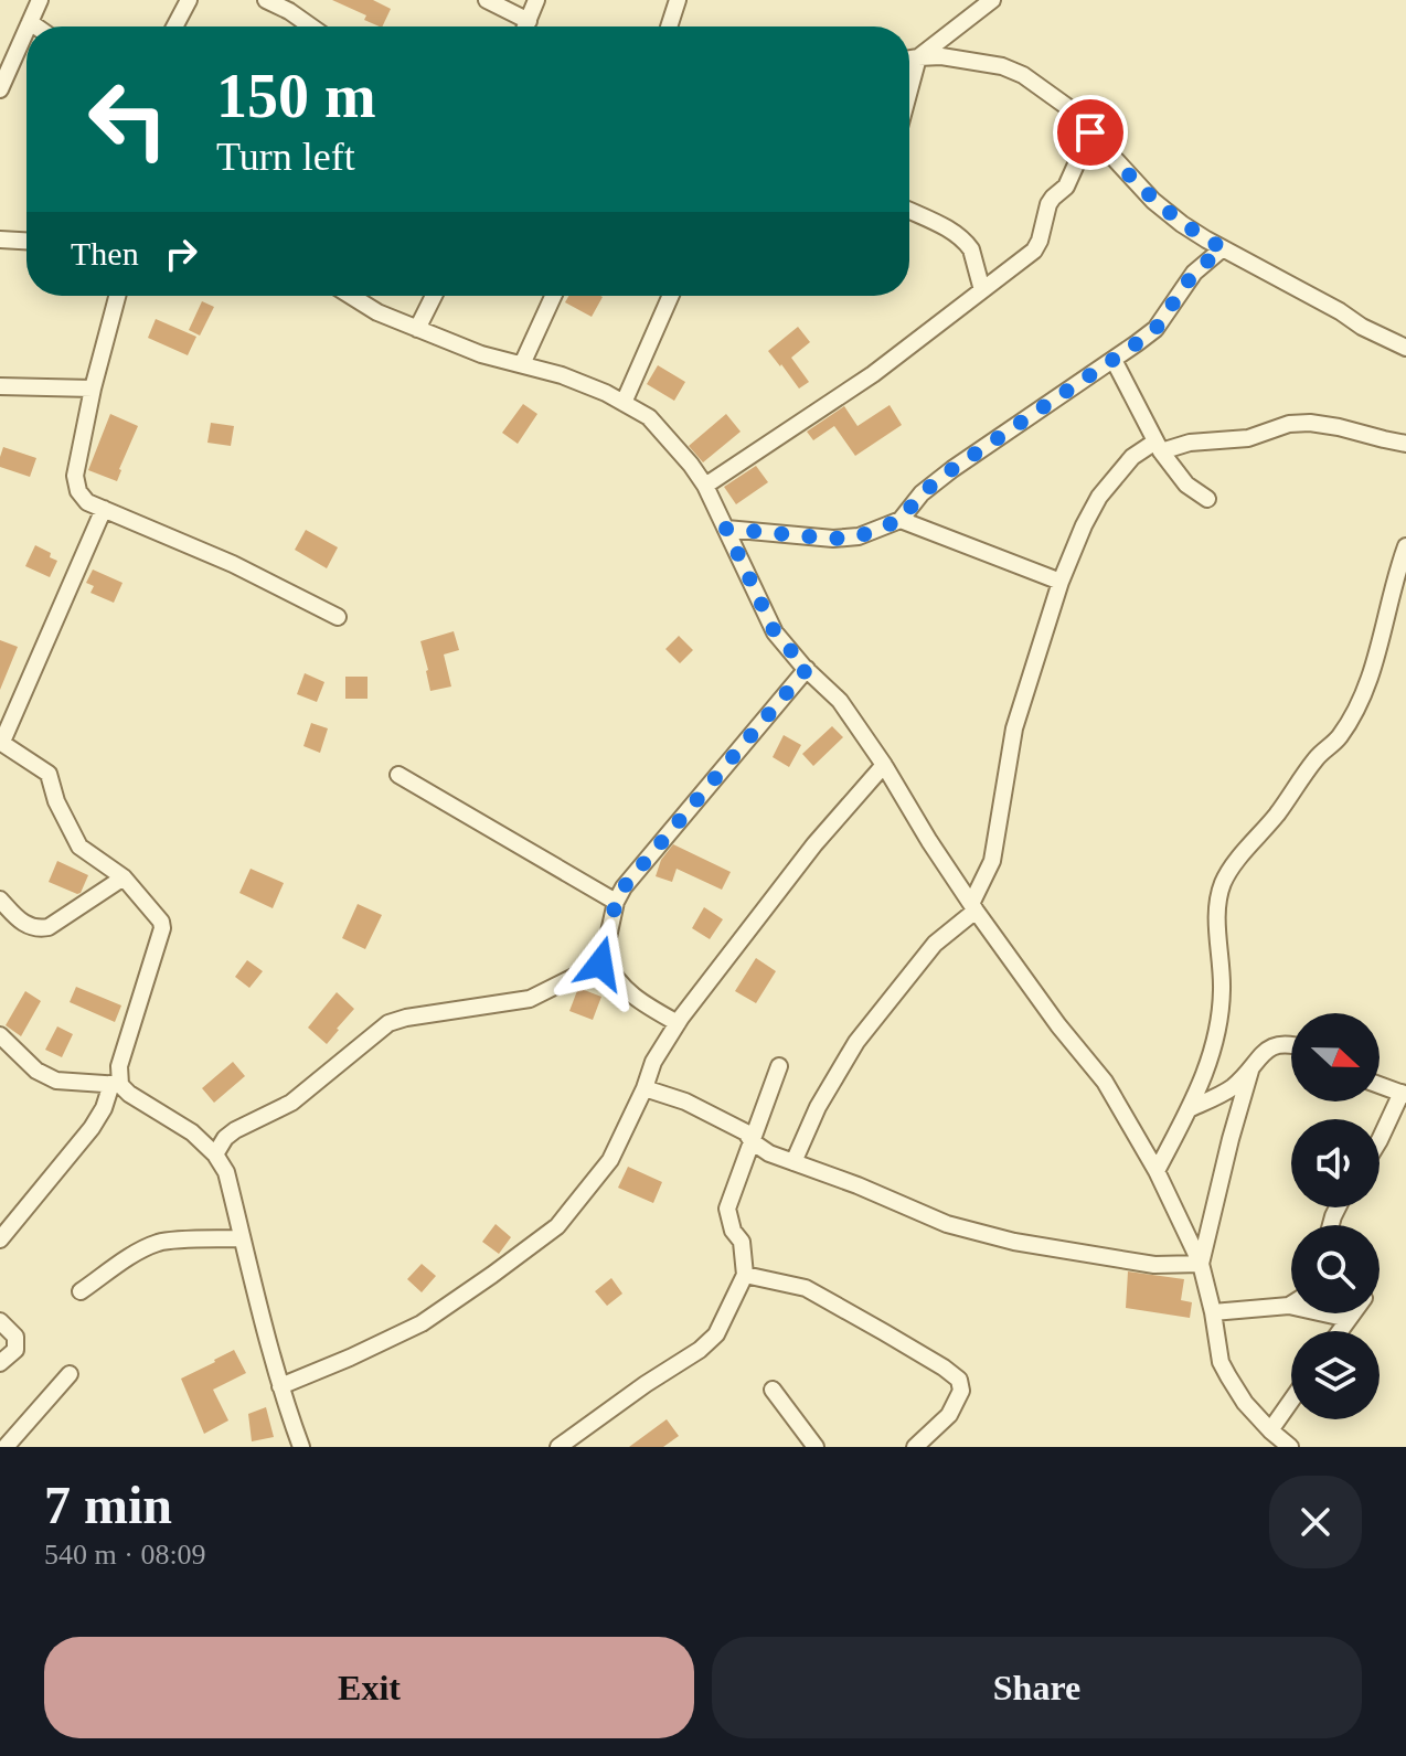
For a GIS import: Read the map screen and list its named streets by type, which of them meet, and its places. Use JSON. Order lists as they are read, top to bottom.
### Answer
{
  "north": "right",
  "page": {
    "turn": ["150 m", "Turn left"],
    "then": "Then",
    "heading": ["7 min", "540 m · 08:09"],
    "buttons": ["Exit", "Share"]
  }
}
